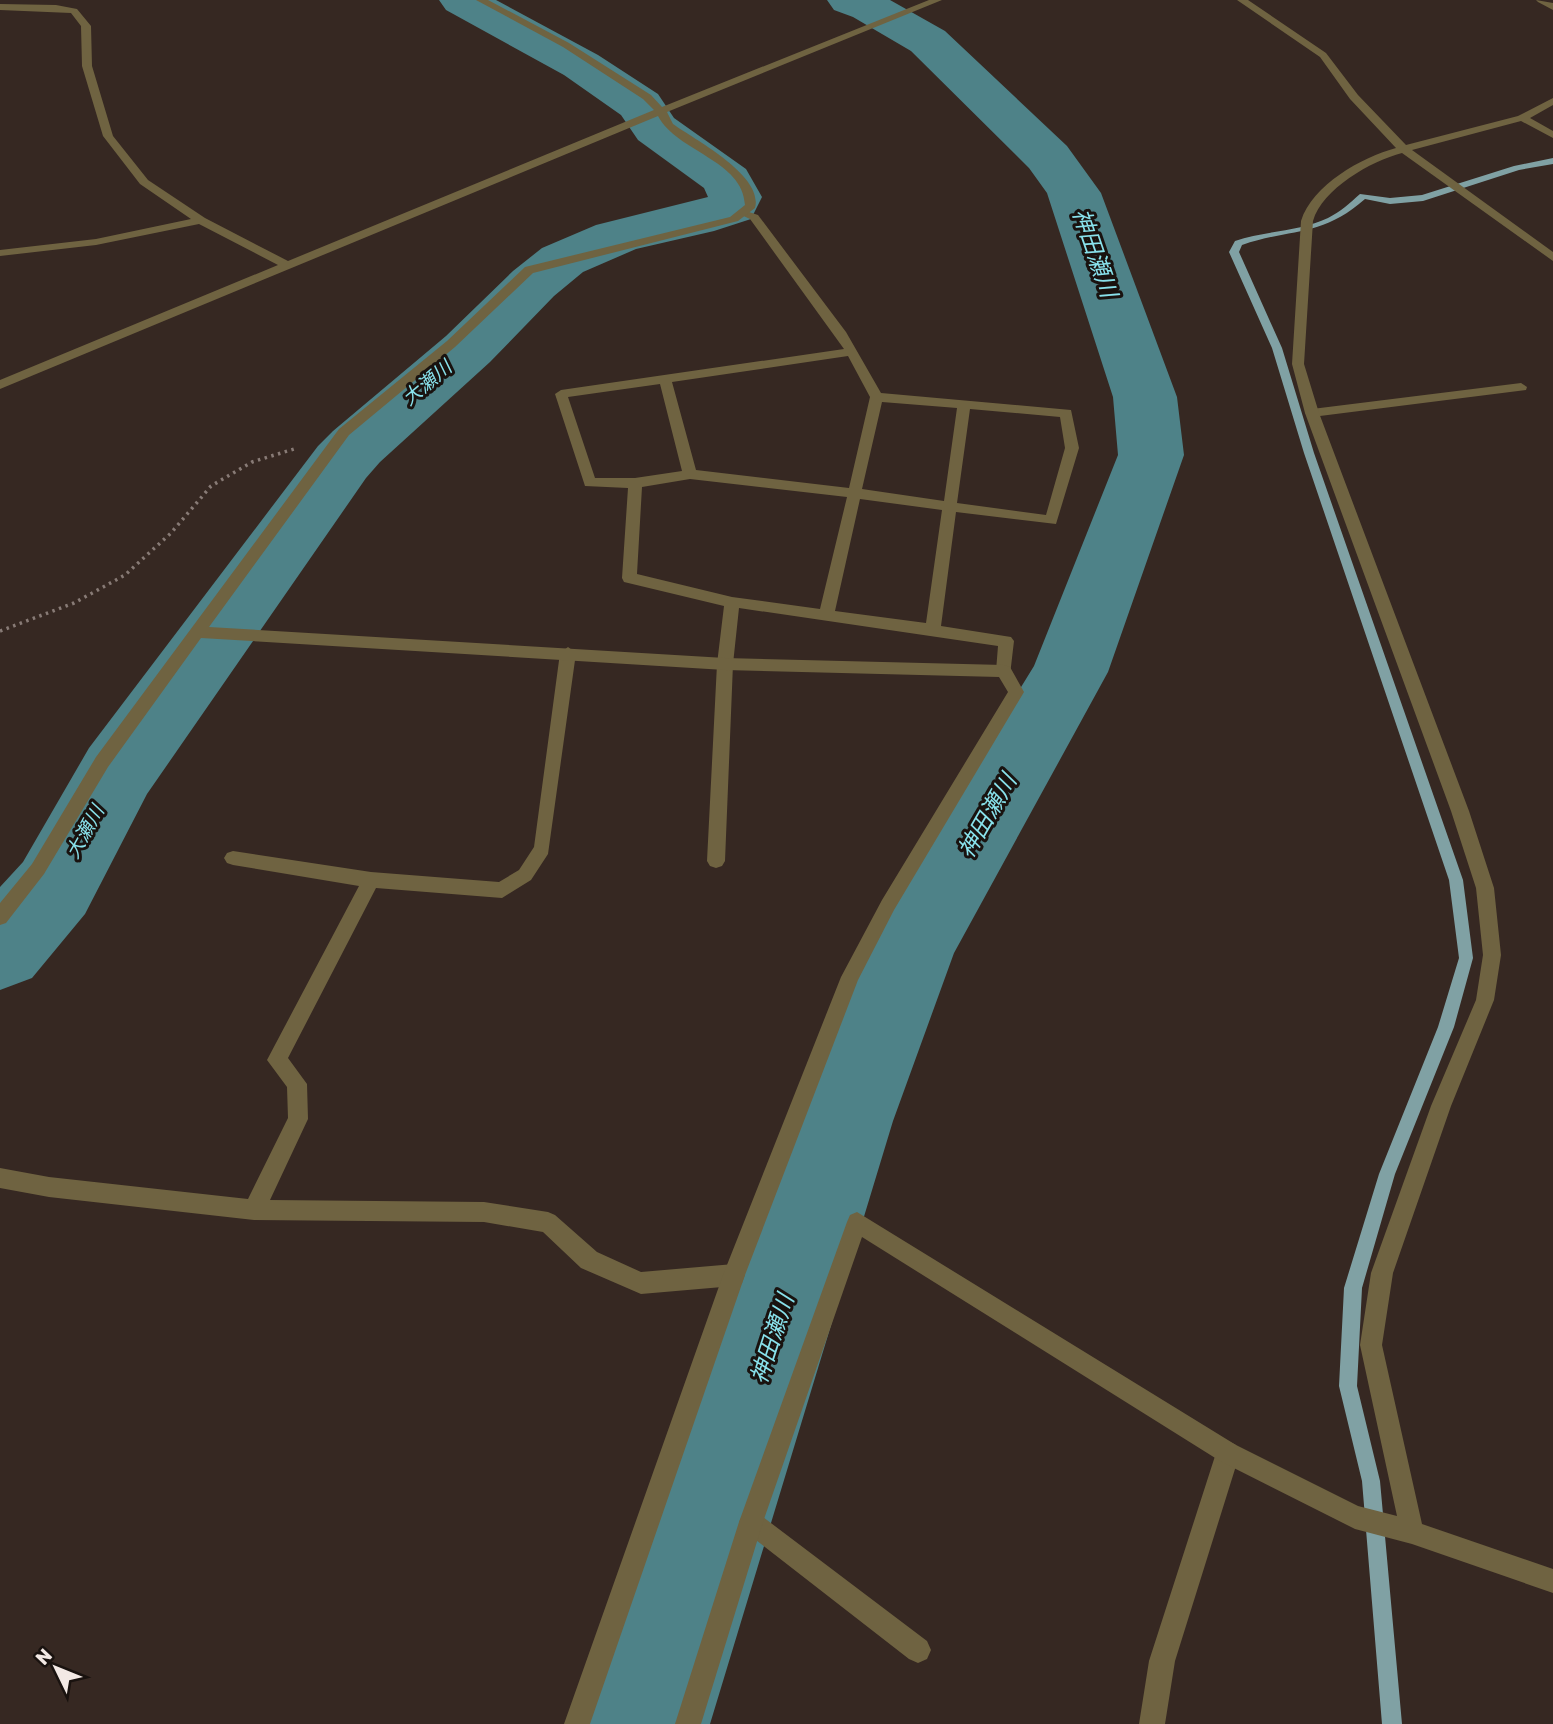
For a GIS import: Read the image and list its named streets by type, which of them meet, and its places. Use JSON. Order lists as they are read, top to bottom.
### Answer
{
  "water": ["神田瀬川", "大瀬川"],
  "north": "top left"
}
